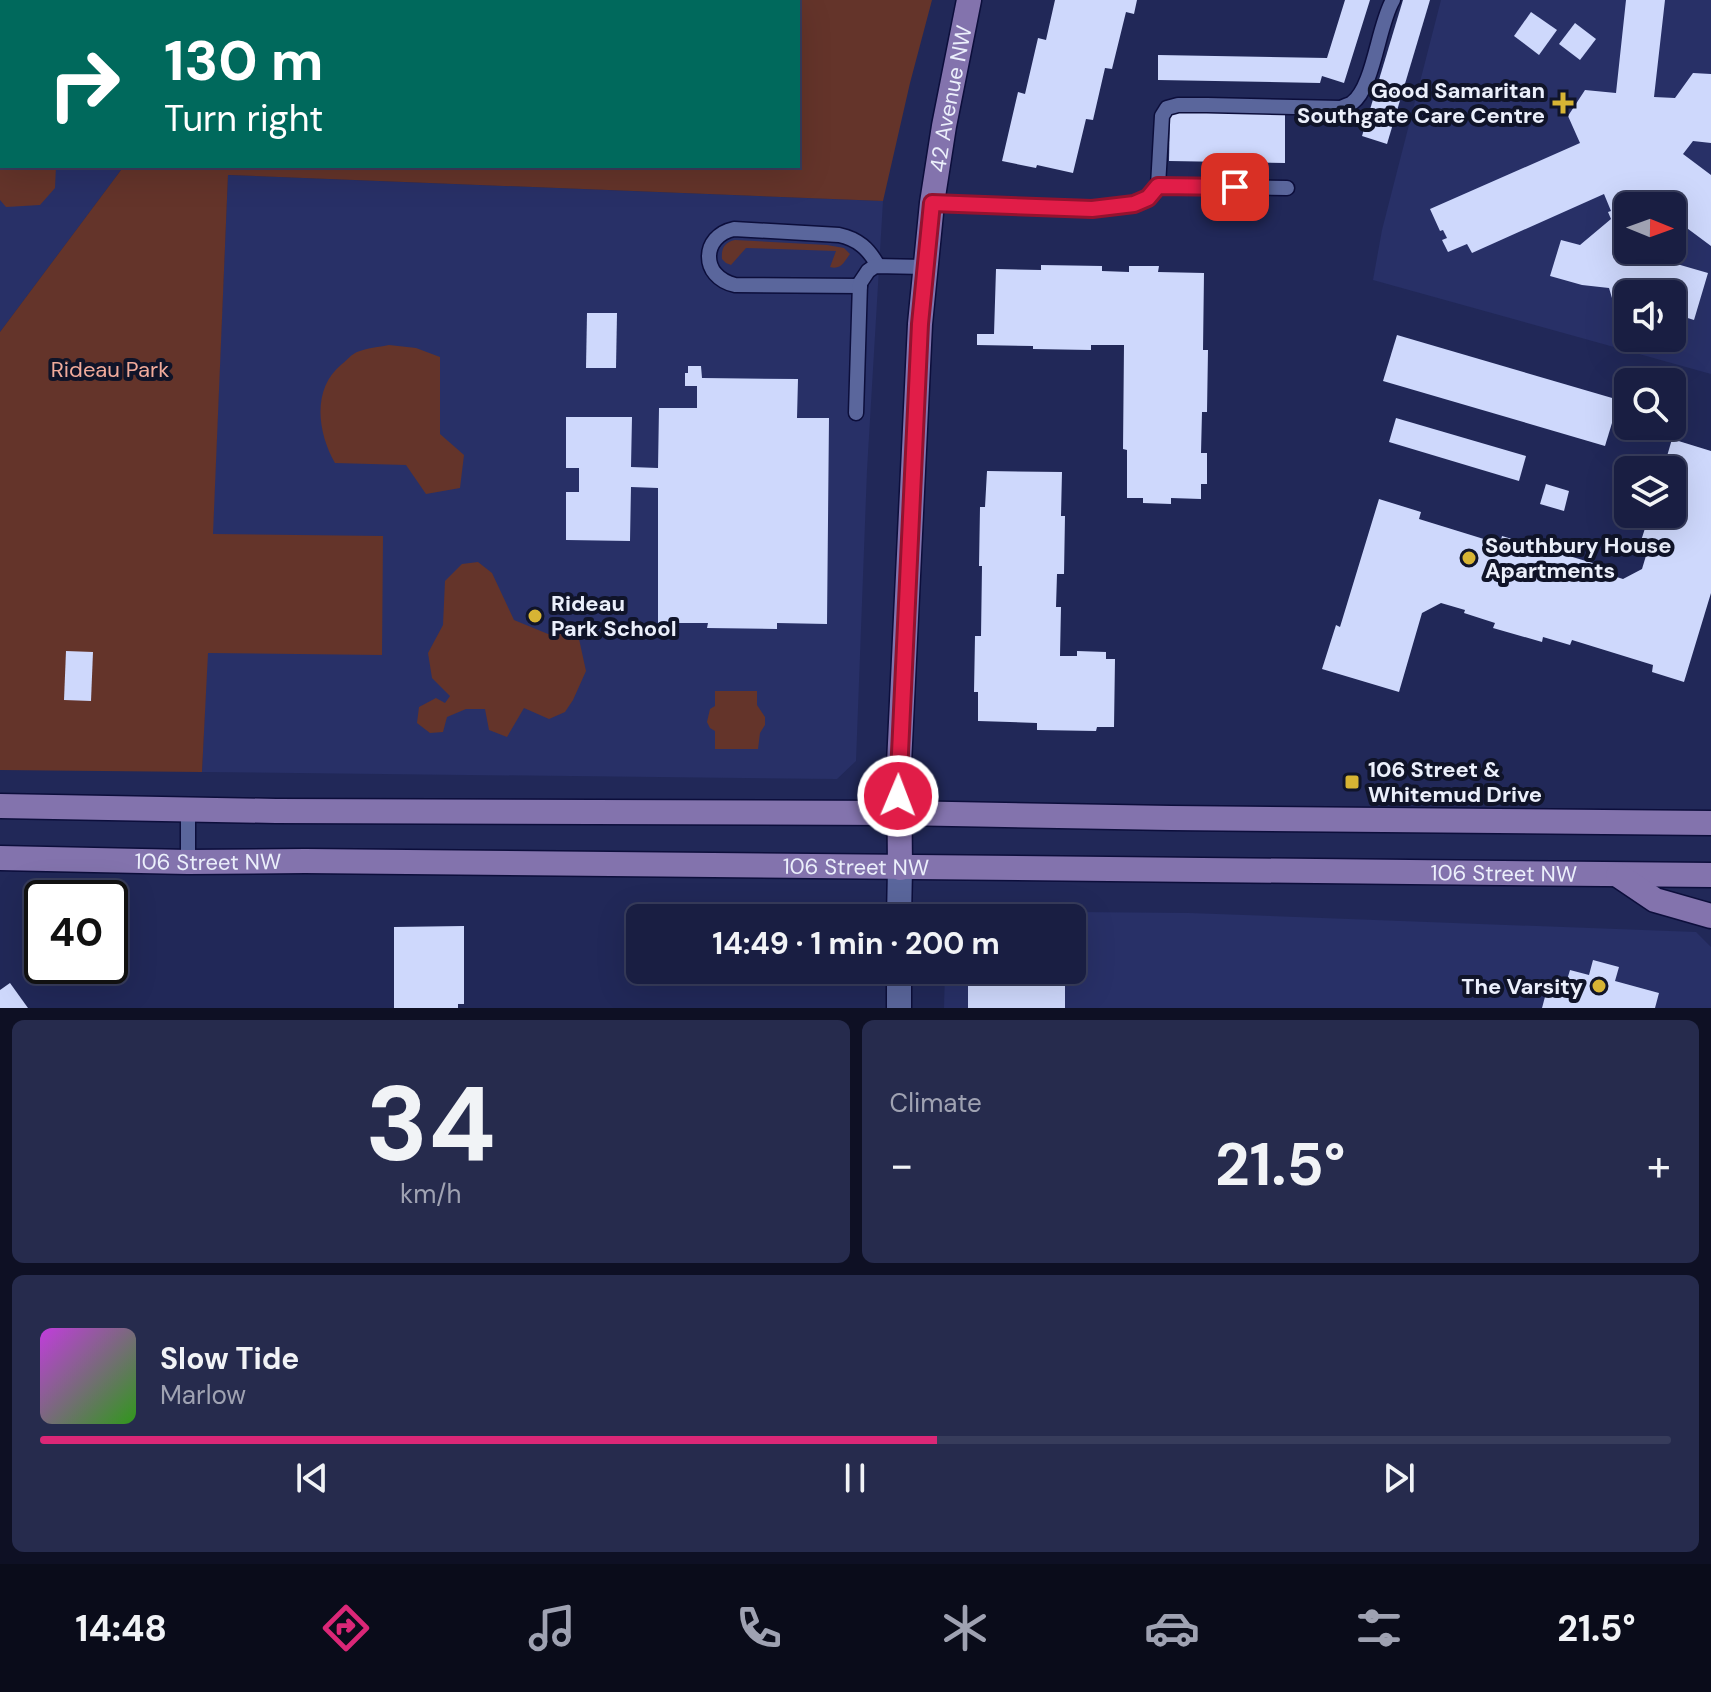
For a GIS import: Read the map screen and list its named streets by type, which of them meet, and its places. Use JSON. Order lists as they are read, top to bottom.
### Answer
{
  "streets": {
    "street": ["42 Avenue NW", "106 Street NW"]
  },
  "crossings": [
    ["42 Avenue NW", "106 Street NW"]
  ],
  "parks": ["Rideau Park"],
  "places": {
    "health": ["Good Samaritan Southgate Care Centre"],
    "other": ["Southbury House Apartments", "Rideau Park School", "The Varsity"],
    "transit": ["106 Street & Whitemud Drive"]
  },
  "north": "right",
  "page": {
    "turn": ["130 m", "Turn right"],
    "limit": "40",
    "trip": "14:49 · 1 min · 200 m",
    "tile": [
      ["34", "km/h"],
      "Climate"
    ],
    "heat": ["−", "21.5°", "+"],
    "song": ["Slow Tide", "Marlow"],
    "tabs": ["14:48", "21.5°"]
  }
}
